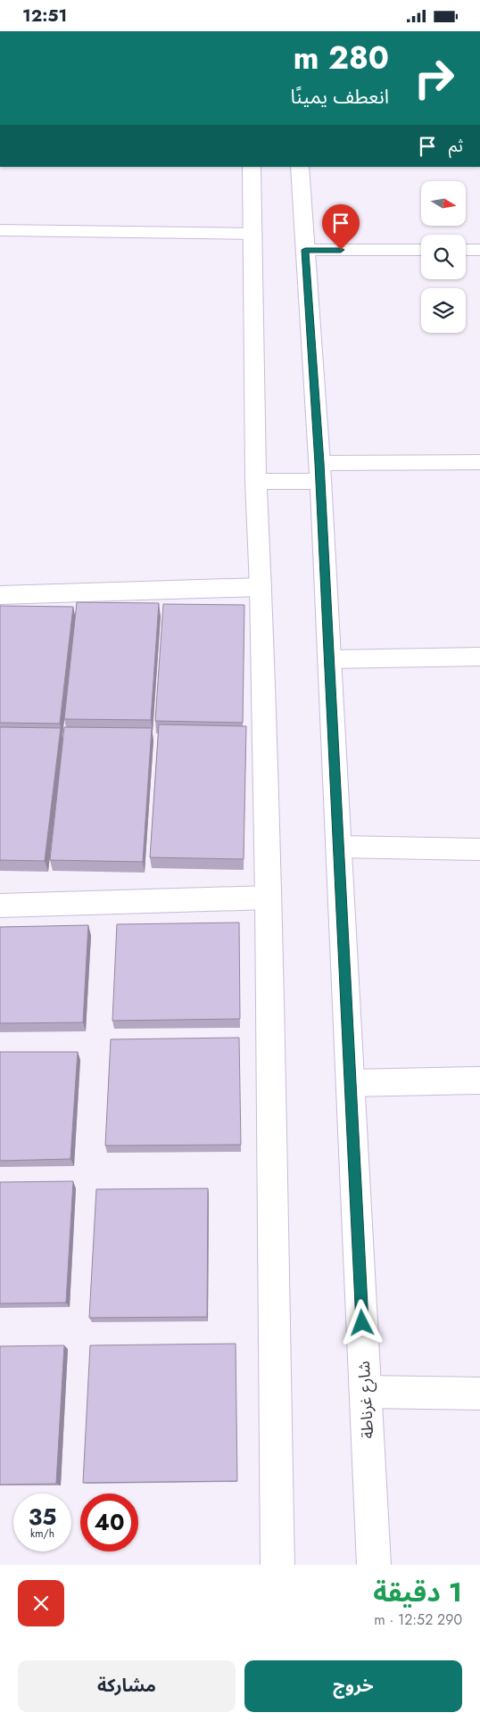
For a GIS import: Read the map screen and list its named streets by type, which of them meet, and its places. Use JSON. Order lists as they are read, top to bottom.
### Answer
{
  "streets": {
    "street": ["شارع غرناطة"]
  },
  "north": "right",
  "page": {
    "status": "12:51",
    "turn": ["280 m", "انعطف يمينًا"],
    "then": "ثم",
    "speed": "35 km/h",
    "limit": "40",
    "heading": ["1 دقيقة", "290 m · 12:52"],
    "buttons": ["خروج", "مشاركة"]
  }
}
